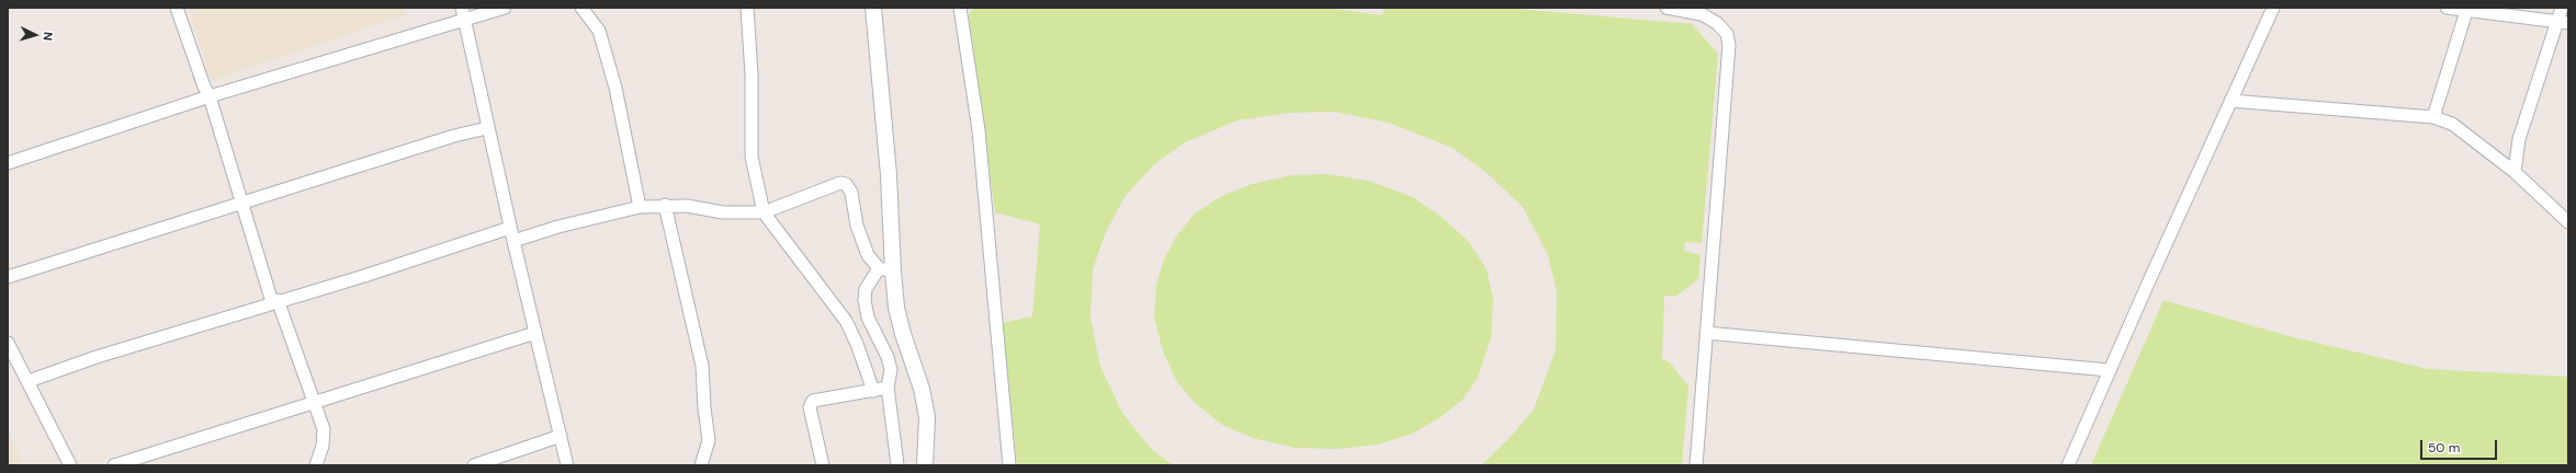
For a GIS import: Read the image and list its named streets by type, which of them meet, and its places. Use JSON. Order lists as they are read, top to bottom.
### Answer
{
  "scale_bar": "50 m",
  "north": "right"
}
